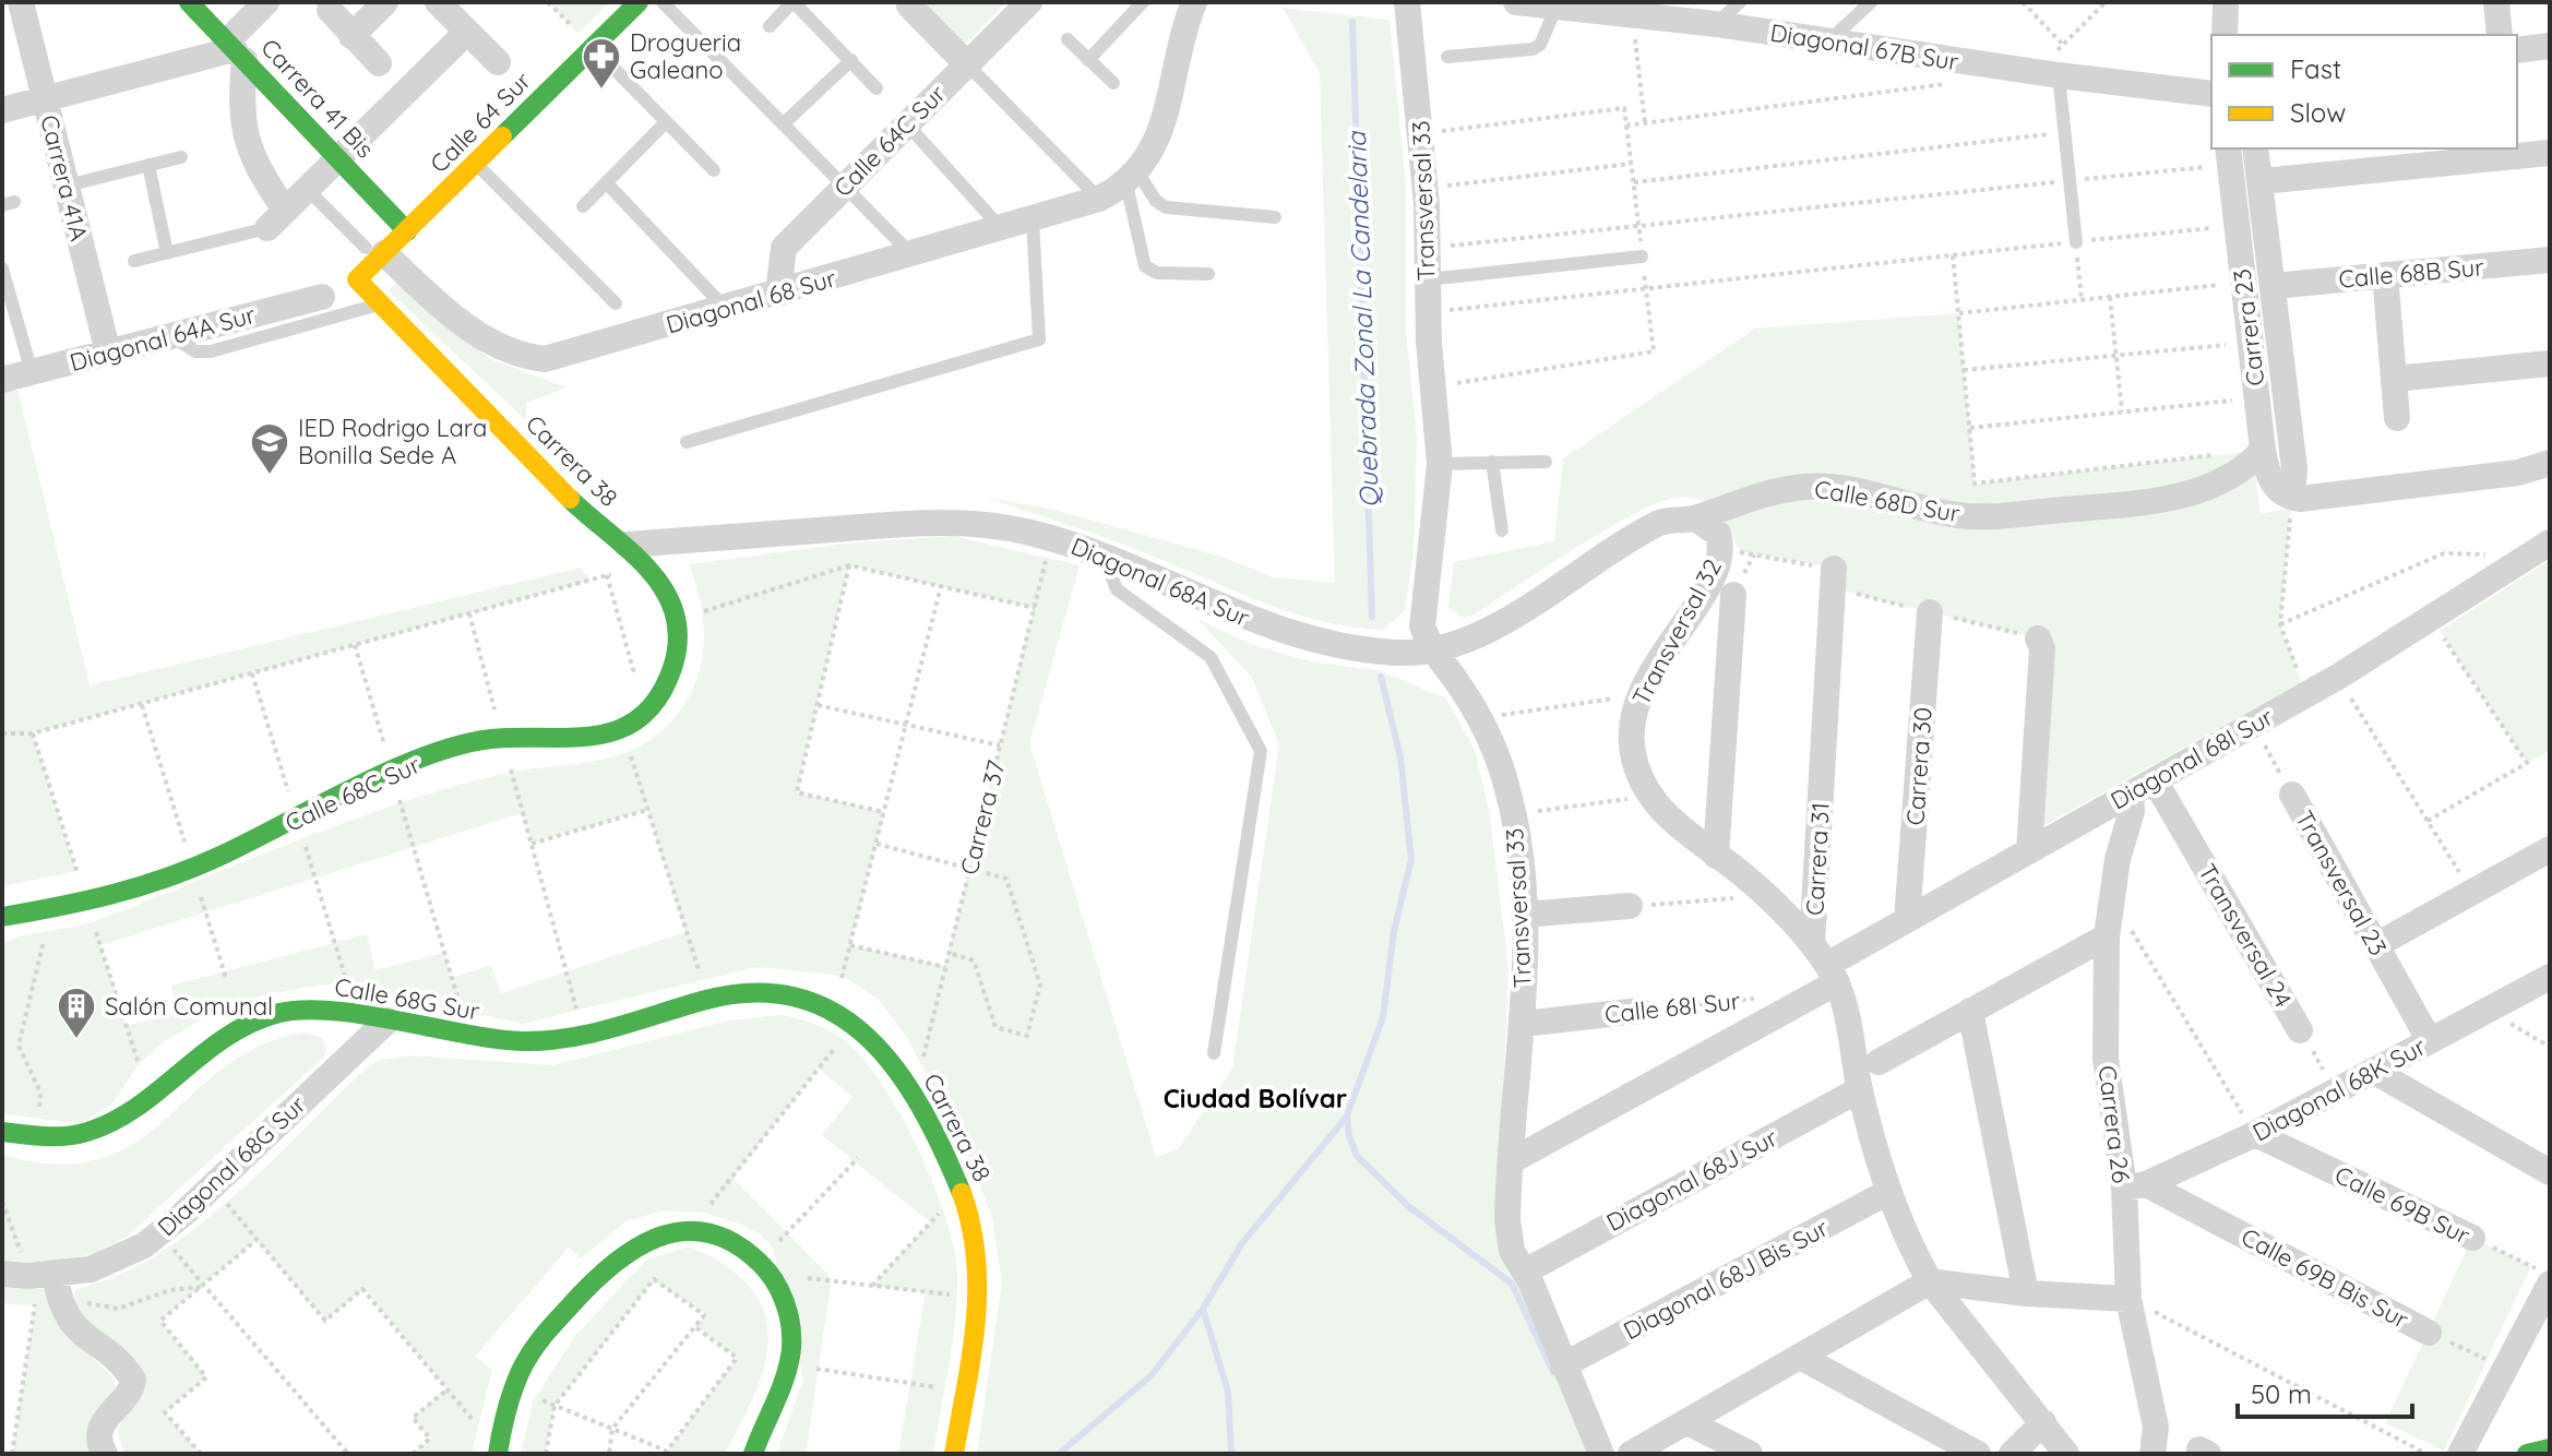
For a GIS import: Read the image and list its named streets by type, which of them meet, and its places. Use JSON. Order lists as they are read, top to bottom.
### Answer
{
  "streets": {
    "street": [
      "Diagonal 67B Sur",
      "Carrera 41 Bis",
      "Calle 64 Sur",
      "Calle 64C Sur",
      "Carrera 41A",
      "Transversal 33",
      "Calle 68B Sur",
      "Diagonal 68 Sur",
      "Carrera 23",
      "Diagonal 64A Sur",
      "Carrera 38",
      "Calle 68D Sur",
      "Diagonal 68A Sur",
      "Transversal 32",
      "Diagonal 68I Sur",
      "Carrera 30",
      "Calle 68C Sur",
      "Carrera 31",
      "Transversal 23",
      "Transversal 24",
      "Calle 68G Sur",
      "Calle 68I Sur",
      "Diagonal 68K Sur",
      "Carrera 26",
      "Diagonal 68G Sur",
      "Diagonal 68J Sur",
      "Calle 69B Sur",
      "Calle 69B Bis Sur",
      "Diagonal 68J Bis Sur"
    ],
    "path": ["Carrera 37"]
  },
  "crossings": [
    ["Carrera 41 Bis", "Calle 64 Sur"],
    ["Calle 64 Sur", "Diagonal 68 Sur"],
    ["Calle 64 Sur", "Carrera 38"],
    ["Calle 64C Sur", "Diagonal 68 Sur"],
    ["Carrera 41A", "Diagonal 64A Sur"],
    ["Transversal 33", "Calle 68D Sur"],
    ["Transversal 33", "Diagonal 68A Sur"],
    ["Transversal 33", "Diagonal 68I Sur"],
    ["Transversal 33", "Calle 68I Sur"],
    ["Transversal 33", "Diagonal 68J Sur"],
    ["Transversal 33", "Diagonal 68J Bis Sur"],
    ["Calle 68B Sur", "Carrera 23"],
    ["Carrera 23", "Calle 68D Sur"],
    ["Carrera 38", "Diagonal 68A Sur"],
    ["Carrera 38", "Calle 68C Sur"],
    ["Carrera 38", "Carrera 37"],
    ["Carrera 38", "Calle 68G Sur"],
    ["Calle 68D Sur", "Diagonal 68A Sur"],
    ["Calle 68D Sur", "Transversal 32"],
    ["Diagonal 68A Sur", "Carrera 37"],
    ["Transversal 32", "Diagonal 68I Sur"],
    ["Transversal 32", "Carrera 31"],
    ["Diagonal 68I Sur", "Carrera 30"],
    ["Diagonal 68I Sur", "Carrera 31"],
    ["Diagonal 68I Sur", "Transversal 23"],
    ["Diagonal 68I Sur", "Transversal 24"],
    ["Diagonal 68I Sur", "Carrera 26"],
    ["Carrera 31", "Diagonal 68J Sur"],
    ["Carrera 31", "Diagonal 68J Bis Sur"],
    ["Transversal 23", "Diagonal 68K Sur"],
    ["Transversal 24", "Diagonal 68K Sur"],
    ["Calle 68G Sur", "Diagonal 68G Sur"],
    ["Diagonal 68K Sur", "Carrera 26"],
    ["Diagonal 68K Sur", "Calle 69B Sur"],
    ["Diagonal 68K Sur", "Calle 69B Bis Sur"],
    ["Carrera 26", "Calle 69B Bis Sur"]
  ],
  "districts": ["Ciudad Bolívar"],
  "water": ["Quebrada Zonal La Candelaria"],
  "places": {
    "pharmacy": ["Drogueria Galeano"],
    "school or university": ["IED Rodrigo Lara Bonilla Sede A"],
    "building": ["Salón Comunal"]
  },
  "legend": ["Fast", "Slow"],
  "scale_bar": "50 m"
}
